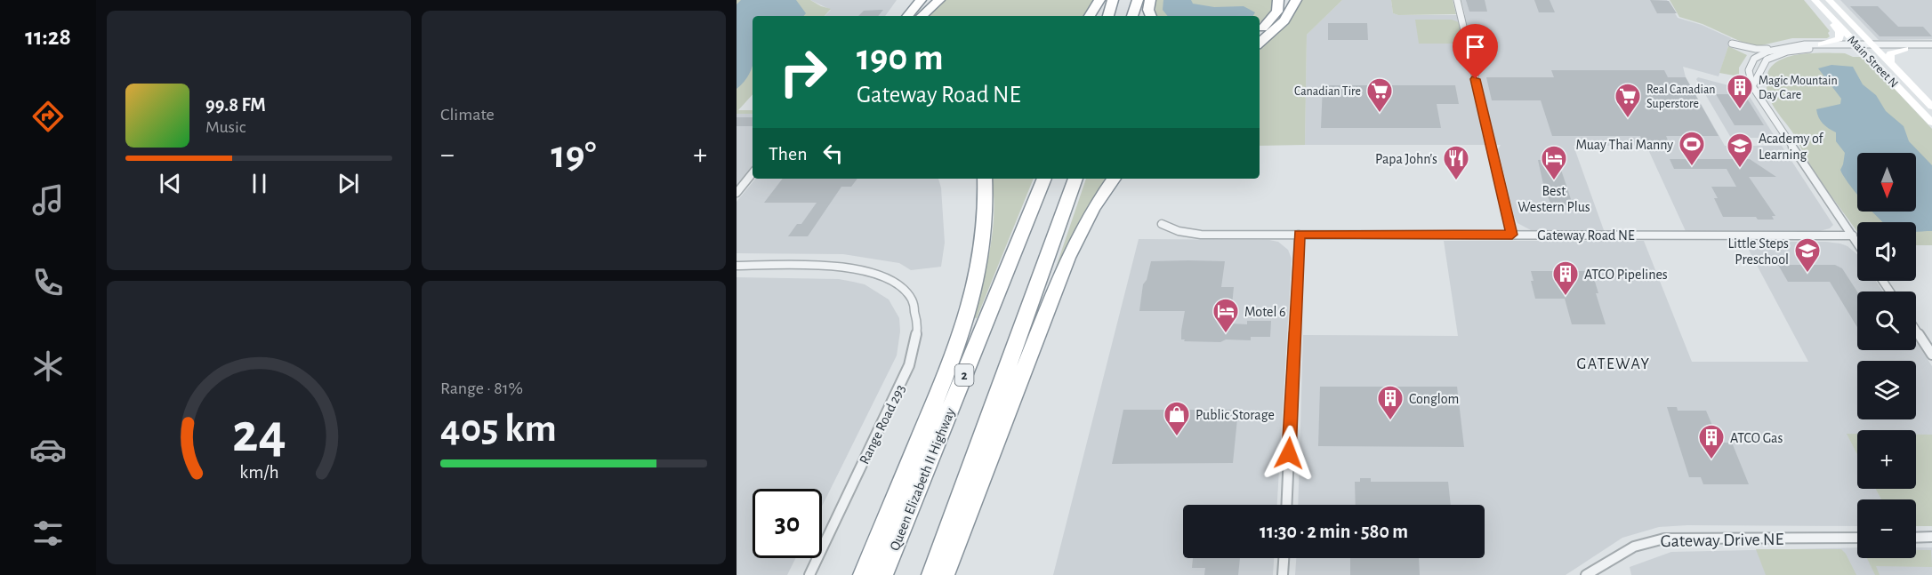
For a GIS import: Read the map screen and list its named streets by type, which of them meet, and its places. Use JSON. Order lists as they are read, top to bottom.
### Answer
{
  "streets": {
    "highway": ["2", "Queen Elizabeth II Highway"],
    "street": [
      "Main Street N",
      "Gateway Road NE",
      "Range Road 293",
      "Gateway Drive NE"
    ]
  },
  "districts": ["GATEWAY"],
  "places": {
    "building": [
      "Magic Mountain Day Care",
      "ATCO Pipelines",
      "Conglom",
      "ATCO Gas"
    ],
    "supermarket": ["Canadian Tire", "Real Canadian Superstore"],
    "sports": ["Muay Thai Manny"],
    "school or university": ["Academy of Learning", "Little Steps Preschool"],
    "restaurant": ["Papa John's"],
    "hotel": ["Best Western Plus", "Motel 6"],
    "shop": ["Public Storage"]
  },
  "north": "bottom",
  "page": {
    "tabs": "11:28",
    "tile": [
      "Climate",
      ["Range · 81%", "405 km"]
    ],
    "turn": ["190 m", "Gateway Road NE"],
    "song": ["99.8 FM", "Music"],
    "then": "Then",
    "heat": ["−", "19°", "+"],
    "map_buttons": ["+", "−"],
    "limit": "30",
    "trip": "11:30 · 2 min · 580 m",
    "gauge": ["24", "km/h"]
  }
}
